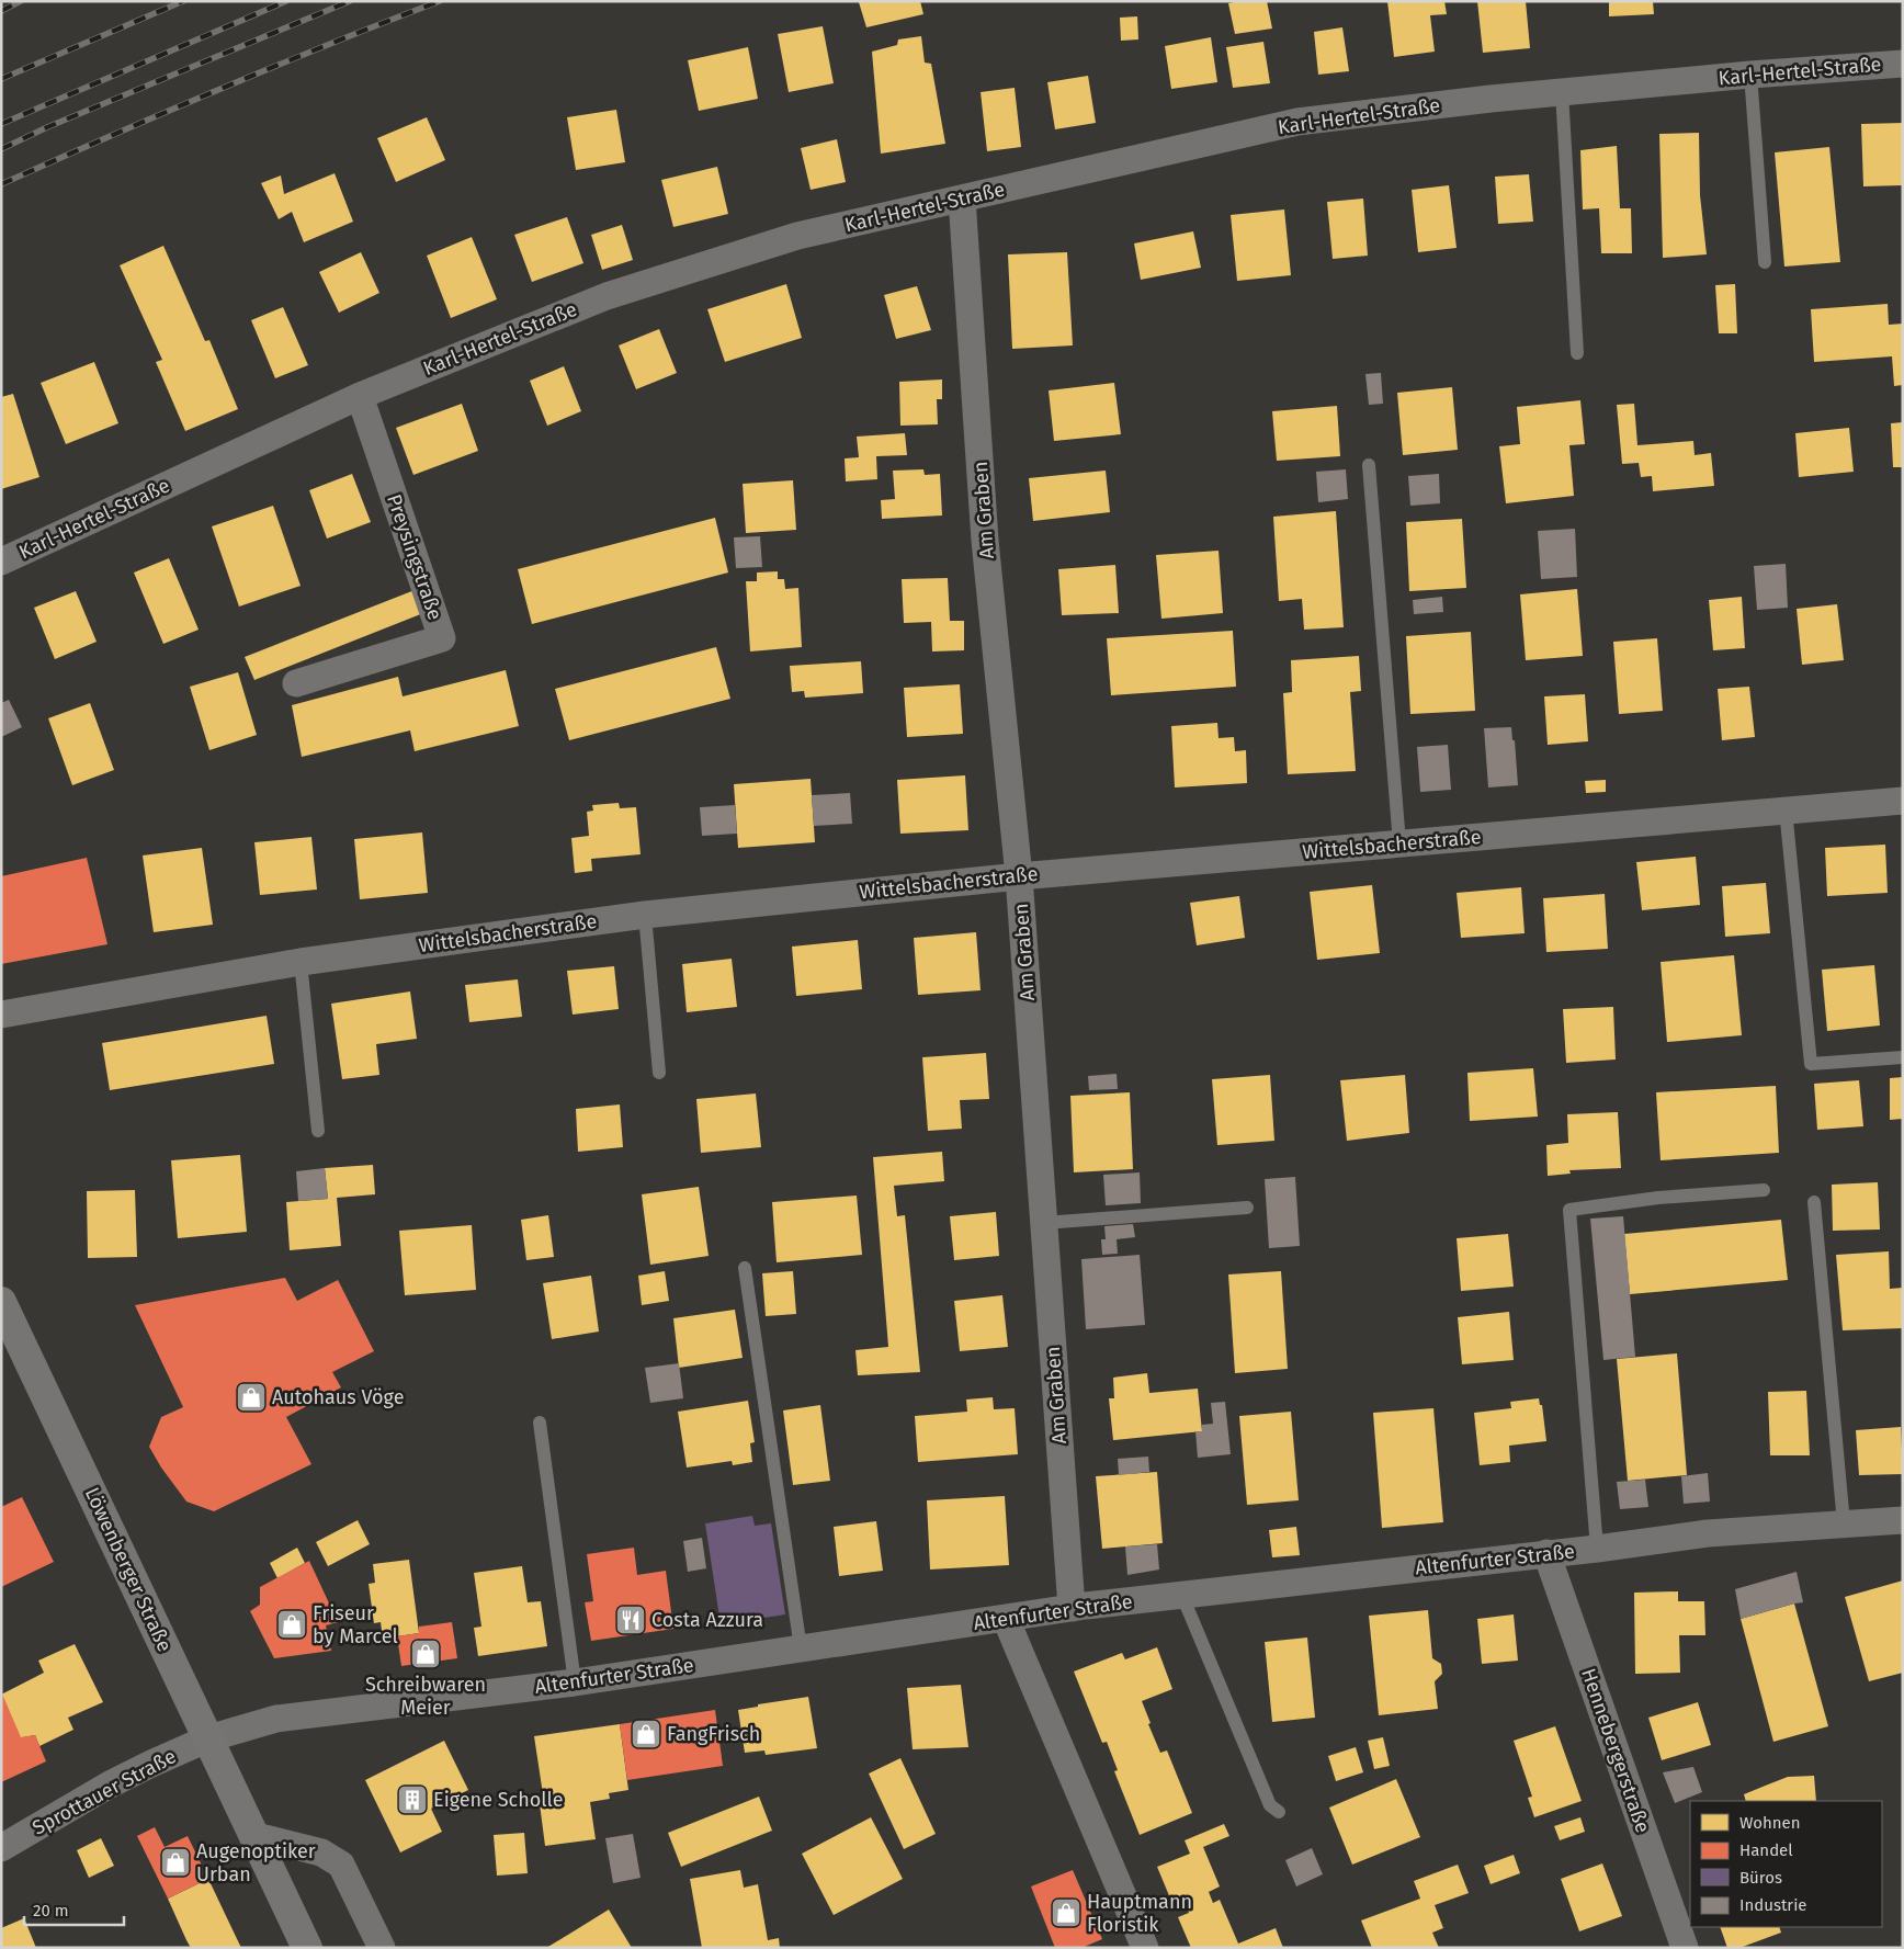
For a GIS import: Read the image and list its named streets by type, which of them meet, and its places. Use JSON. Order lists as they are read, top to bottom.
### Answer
{
  "streets": {
    "street": [
      "Karl-Hertel-Straße",
      "Am Graben",
      "Preysingstraße",
      "Wittelsbacherstraße",
      "Altenfurter Straße",
      "Löwenberger Straße",
      "Hennebergerstraße",
      "Sprottauer Straße"
    ]
  },
  "crossings": [
    ["Karl-Hertel-Straße", "Am Graben"],
    ["Karl-Hertel-Straße", "Preysingstraße"],
    ["Am Graben", "Wittelsbacherstraße"],
    ["Am Graben", "Altenfurter Straße"],
    ["Altenfurter Straße", "Löwenberger Straße"],
    ["Altenfurter Straße", "Hennebergerstraße"],
    ["Altenfurter Straße", "Sprottauer Straße"],
    ["Löwenberger Straße", "Sprottauer Straße"]
  ],
  "places": {
    "shop": [
      "Autohaus Vöge",
      "Friseur by Marcel",
      "Schreibwaren Meier",
      "FangFrisch",
      "Augenoptiker Urban",
      "Hauptmann Floristik"
    ],
    "restaurant": ["Costa Azzura"],
    "building": ["Eigene Scholle"]
  },
  "legend": [
    "Wohnen",
    "Handel",
    "Büros",
    "Industrie"
  ],
  "scale_bar": "20 m"
}
